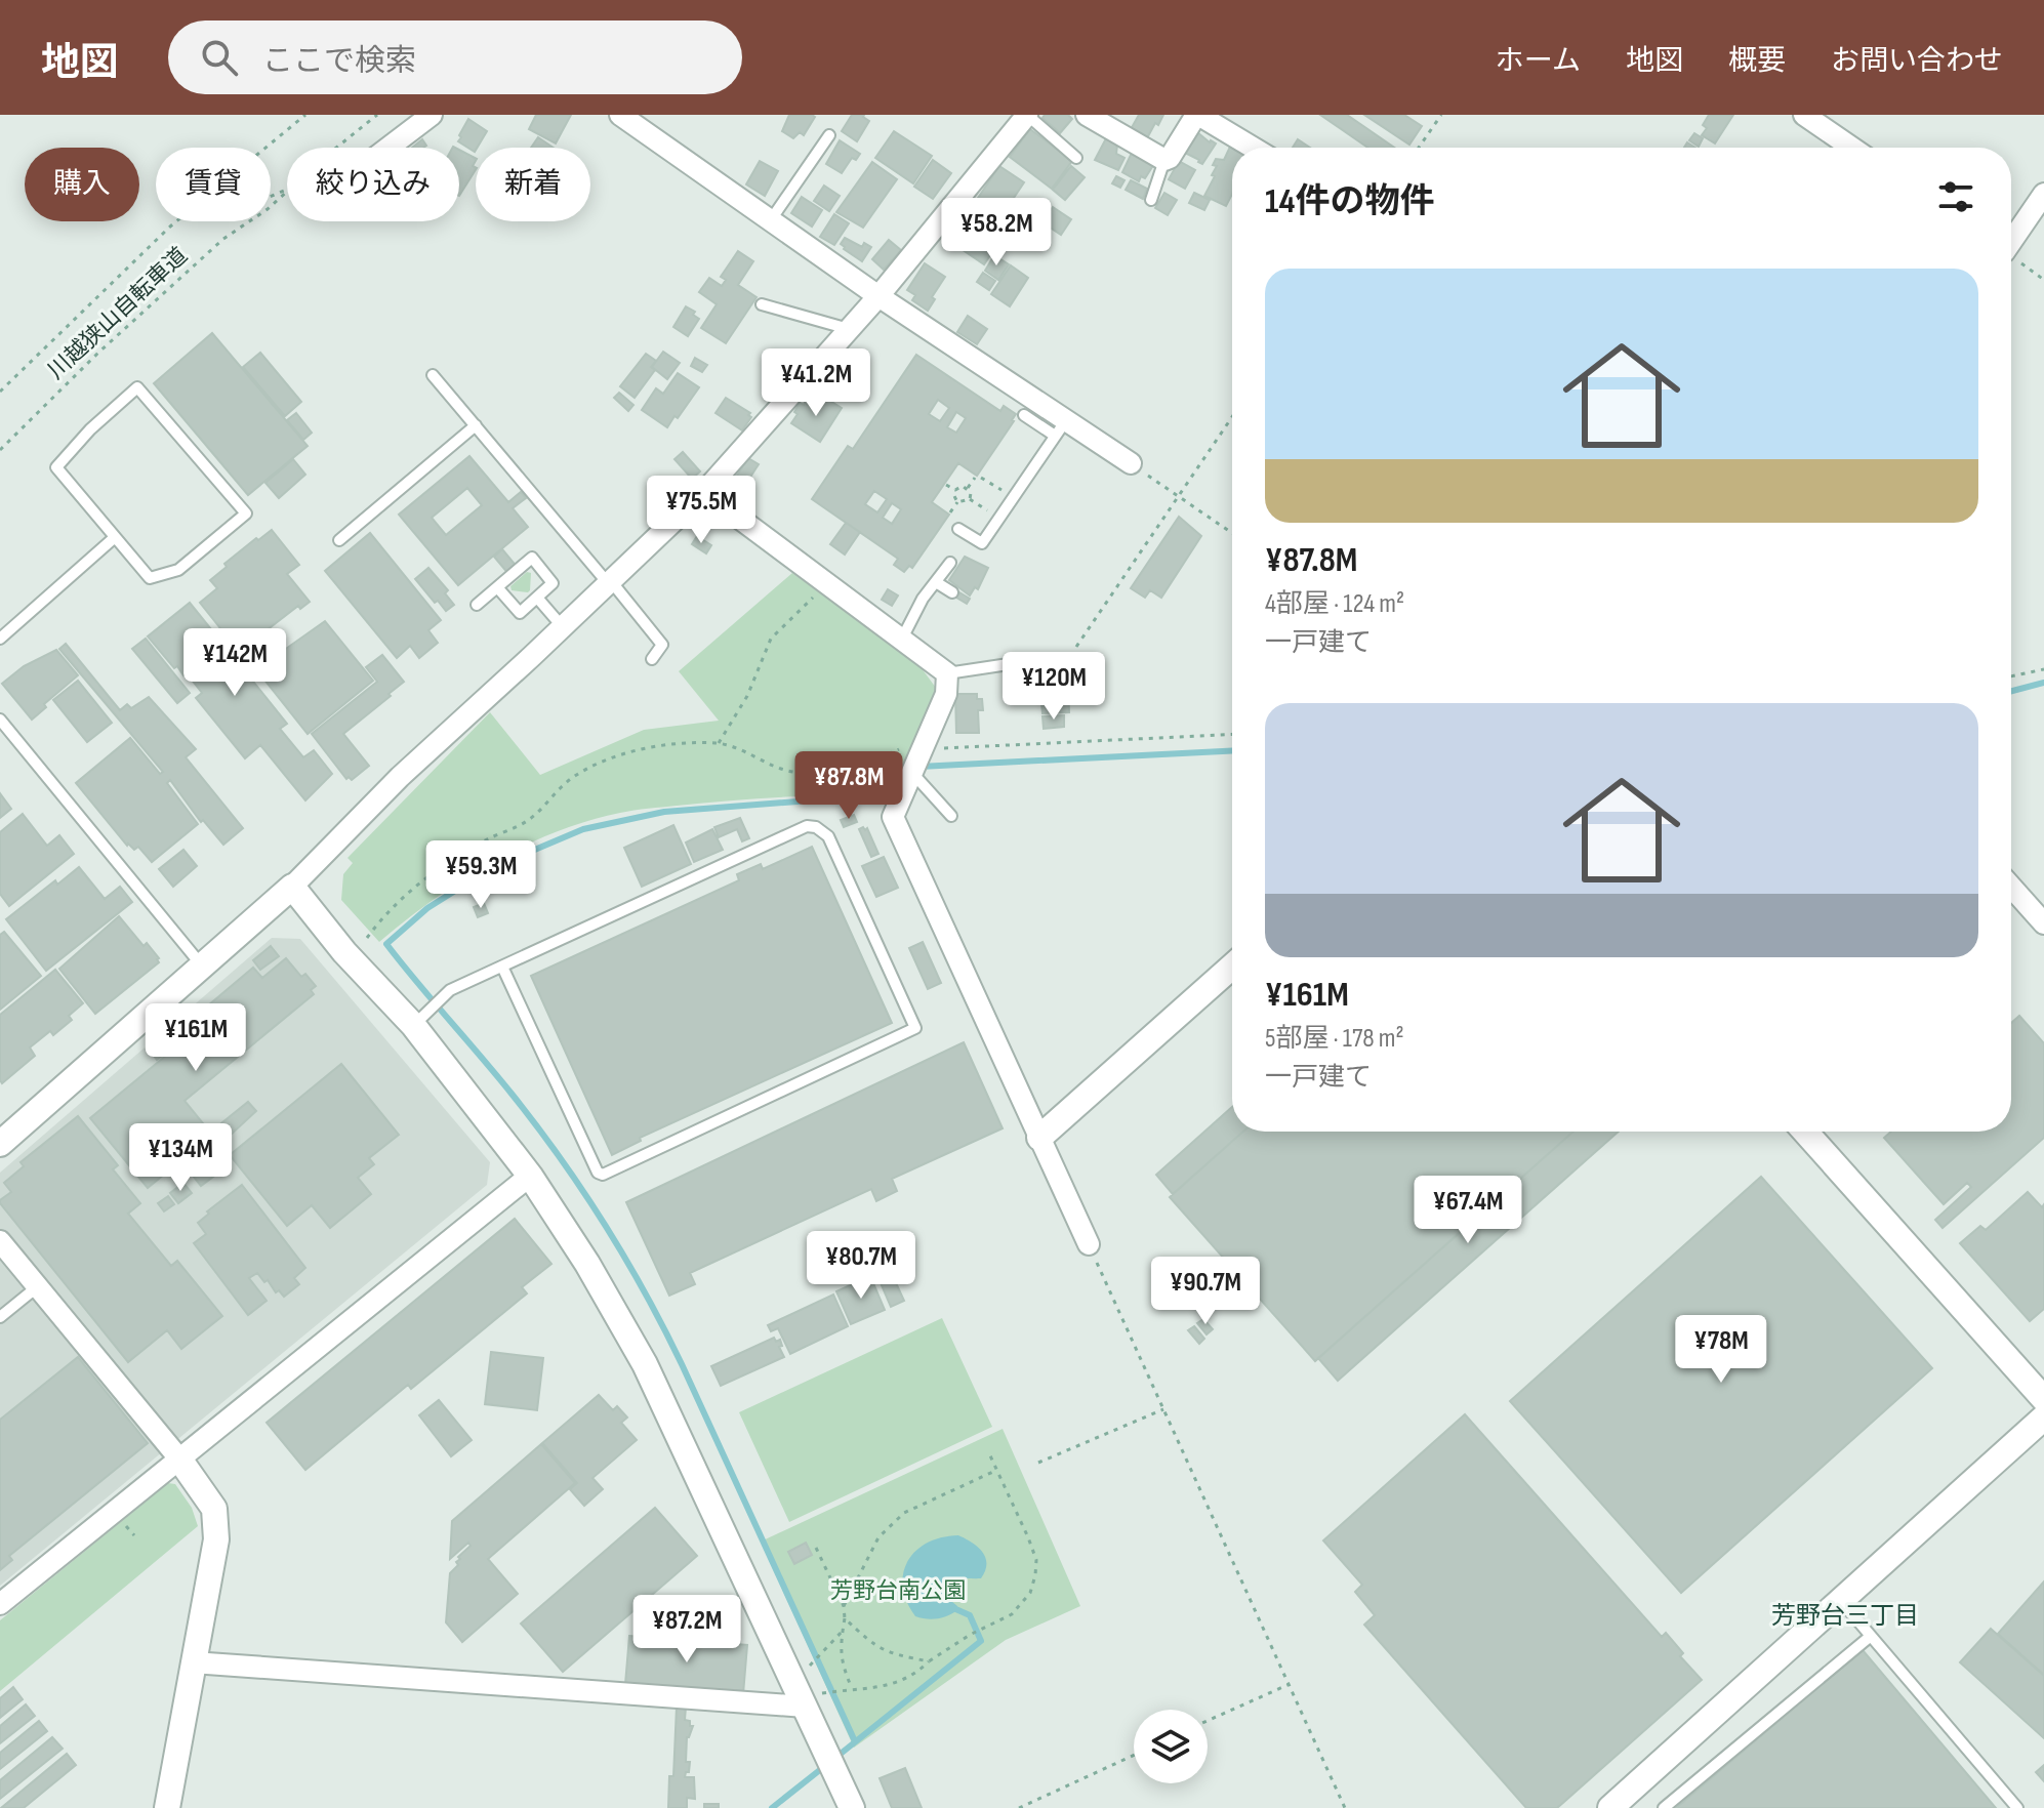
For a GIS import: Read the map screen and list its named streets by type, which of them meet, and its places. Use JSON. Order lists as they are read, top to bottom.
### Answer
{
  "streets": {
    "path": ["川越狭山自転車道"]
  },
  "districts": ["芳野台三丁目"],
  "parks": ["芳野台南公園"],
  "page": {
    "header": "地図",
    "search": "ここで検索",
    "nav": [
      "ホーム",
      "地図",
      "概要",
      "お問い合わせ"
    ],
    "chip": [
      "購入",
      "賃貸",
      "絞り込み",
      "新着"
    ],
    "heading": "14件の物件",
    "price": [
      "¥58.2M",
      "¥41.2M",
      "¥75.5M",
      "¥142M",
      "¥120M",
      "¥87.8M",
      "¥59.3M",
      "¥161M",
      "¥134M",
      "¥67.4M",
      "¥80.7M",
      "¥90.7M",
      "¥78M",
      "¥87.2M"
    ],
    "list": [
      {
        "name": "¥87.8M",
        "note": "4部屋 · 124 m² · 一戸建て"
      },
      {
        "name": "¥161M",
        "note": "5部屋 · 178 m² · 一戸建て"
      }
    ]
  }
}
